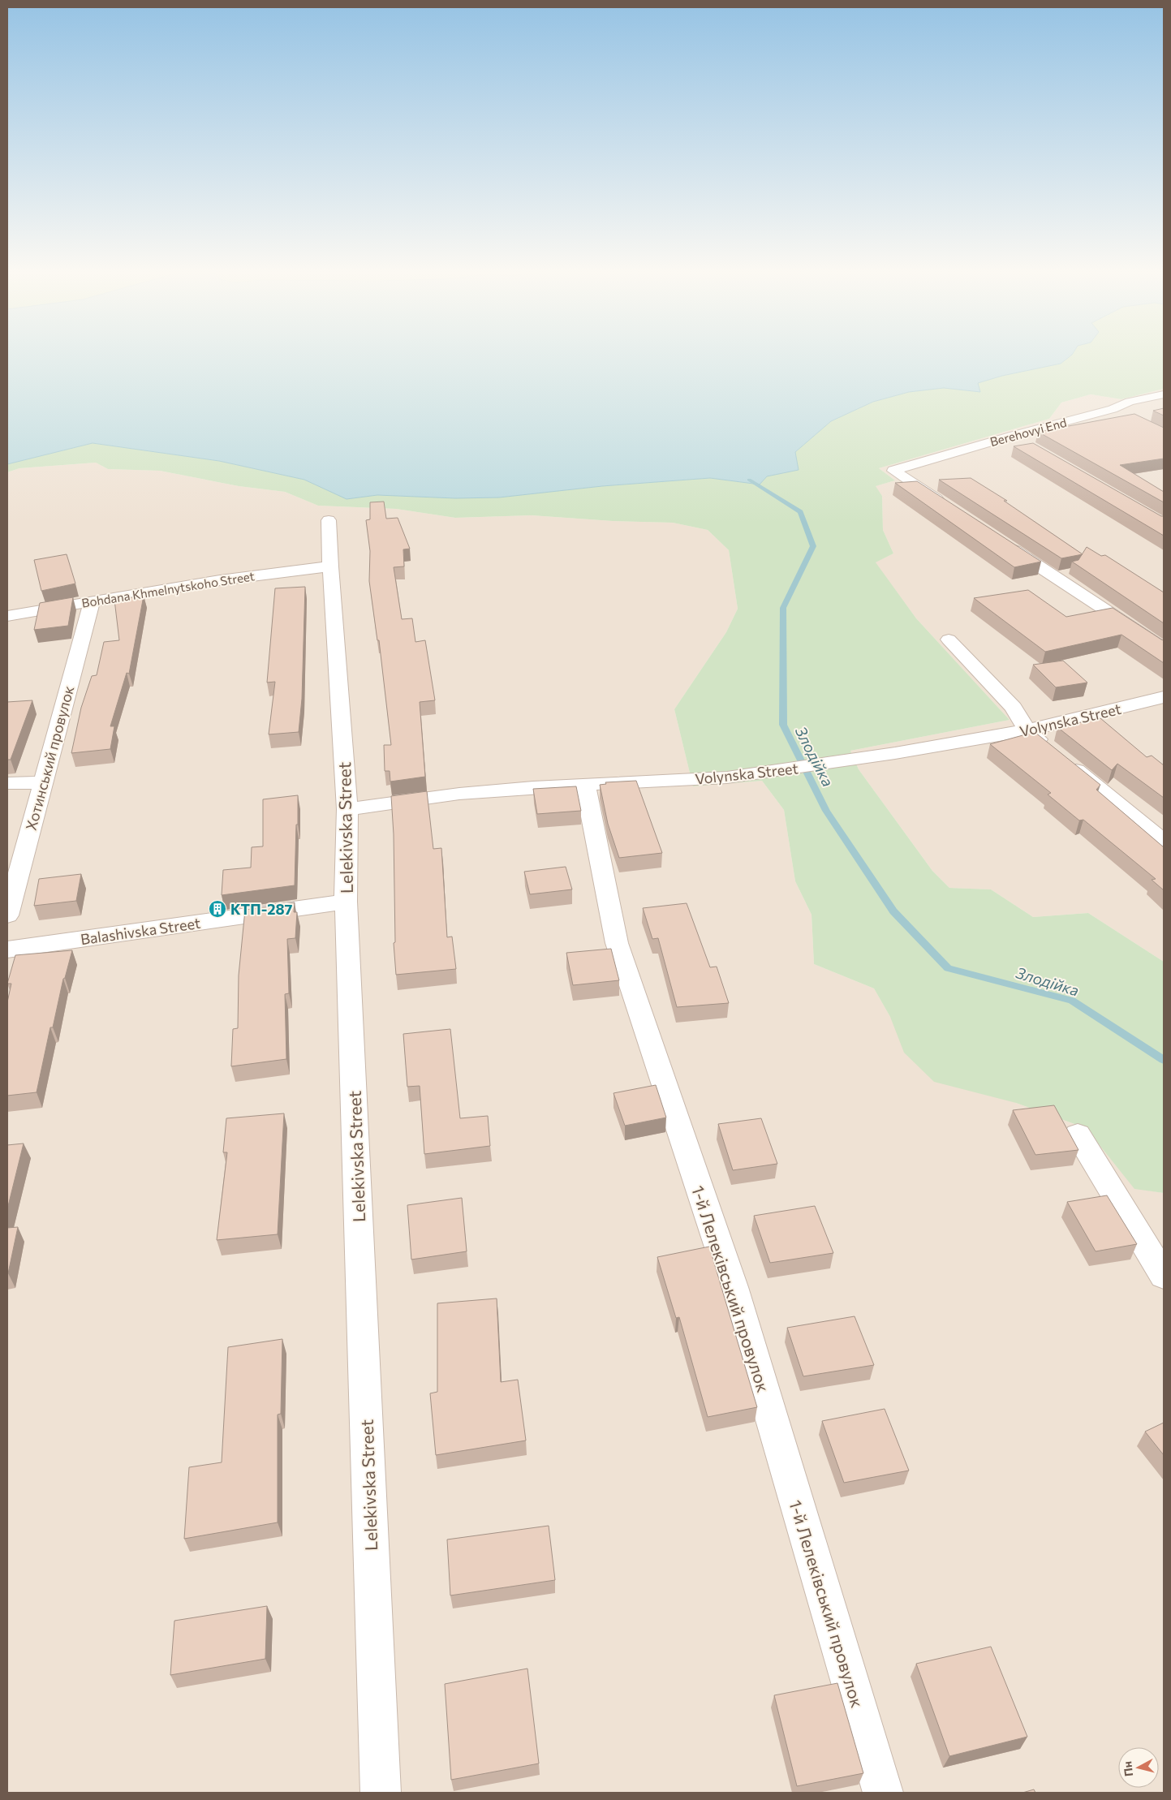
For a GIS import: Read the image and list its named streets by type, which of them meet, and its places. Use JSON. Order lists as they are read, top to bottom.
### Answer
{
  "streets": {
    "street": [
      "Berehovyi End",
      "Bohdana Khmelnytskoho Street",
      "Volynska Street",
      "Хотинський провулок",
      "Lelekivska Street",
      "Balashivska Street",
      "1-й Лелеківський провулок"
    ]
  },
  "crossings": [
    ["Bohdana Khmelnytskoho Street", "Хотинський провулок"],
    ["Bohdana Khmelnytskoho Street", "Lelekivska Street"],
    ["Volynska Street", "Lelekivska Street"],
    ["Volynska Street", "1-й Лелеківський провулок"],
    ["Lelekivska Street", "Balashivska Street"]
  ],
  "water": ["Злодійка"],
  "places": {
    "building": ["КТП-287"]
  },
  "north": "left"
}
